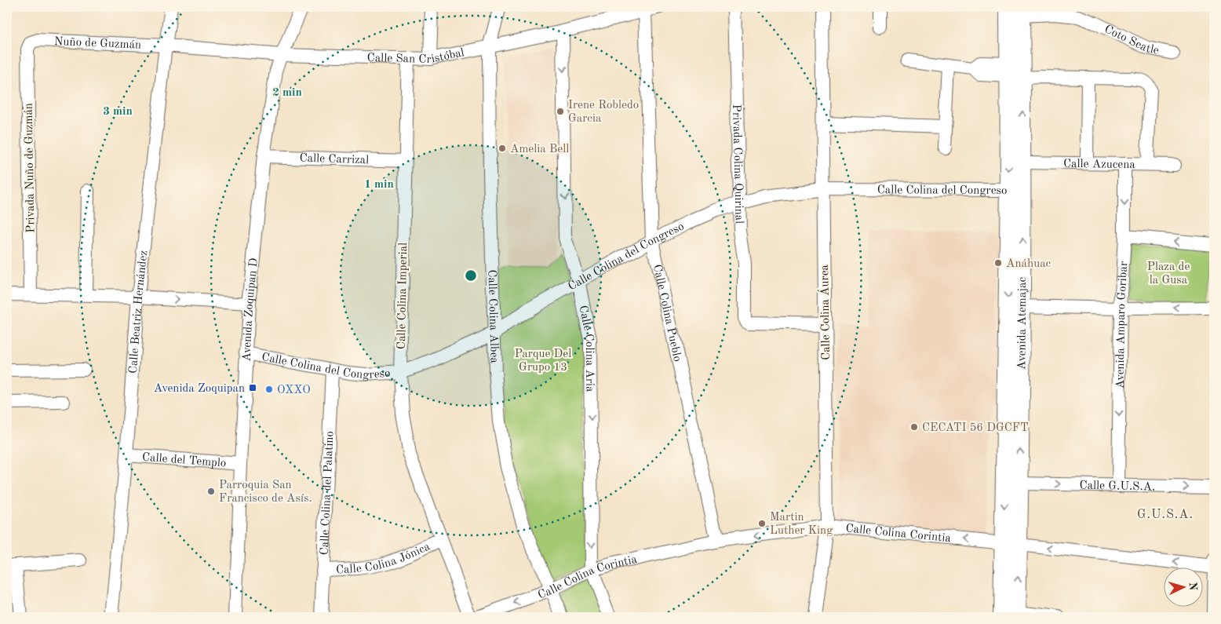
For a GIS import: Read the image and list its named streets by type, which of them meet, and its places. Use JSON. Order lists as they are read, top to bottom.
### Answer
{
  "streets": {
    "main road": ["Avenida Atemajac"],
    "street": [
      "Coto Seatle",
      "Nuño de Guzmán",
      "Calle San Cristóbal",
      "Calle Carrizal",
      "Privada Colina Quirinal",
      "Calle Azucena",
      "Privada Nuño de Guzmán",
      "Calle Colina del Congreso",
      "Calle Colina Imperial",
      "Avenida Zoquipan D",
      "Calle Beatriz Hernández",
      "Calle Colina Pueblo",
      "Calle Colina Áurea",
      "Calle Colina Albea",
      "Avenida Amparo Goribar",
      "Calle Colina Aria",
      "Calle del Templo",
      "Calle G.U.S.A.",
      "Calle Colina del Palatino",
      "Calle Colina Corintia",
      "Calle Colina Jónica"
    ]
  },
  "crossings": [
    ["Coto Seatle", "Avenida Atemajac"],
    ["Nuño de Guzmán", "Calle San Cristóbal"],
    ["Nuño de Guzmán", "Privada Nuño de Guzmán"],
    ["Nuño de Guzmán", "Calle Beatriz Hernández"],
    ["Calle San Cristóbal", "Calle Colina Imperial"],
    ["Calle San Cristóbal", "Avenida Zoquipan D"],
    ["Calle San Cristóbal", "Calle Beatriz Hernández"],
    ["Calle San Cristóbal", "Calle Colina Pueblo"],
    ["Calle San Cristóbal", "Calle Colina Albea"],
    ["Calle San Cristóbal", "Calle Colina Aria"],
    ["Calle Carrizal", "Calle Colina Imperial"],
    ["Calle Carrizal", "Avenida Zoquipan D"],
    ["Privada Colina Quirinal", "Calle Colina del Congreso"],
    ["Privada Colina Quirinal", "Calle Colina Áurea"],
    ["Calle Azucena", "Avenida Atemajac"],
    ["Calle Azucena", "Avenida Amparo Goribar"],
    ["Calle Colina del Congreso", "Calle Colina Imperial"],
    ["Calle Colina del Congreso", "Avenida Zoquipan D"],
    ["Calle Colina del Congreso", "Calle Colina Pueblo"],
    ["Calle Colina del Congreso", "Calle Colina Áurea"],
    ["Calle Colina del Congreso", "Calle Colina Albea"],
    ["Calle Colina del Congreso", "Avenida Atemajac"],
    ["Calle Colina del Congreso", "Calle Colina Aria"],
    ["Calle Colina del Congreso", "Calle Colina del Palatino"],
    ["Calle Colina Imperial", "Calle Colina Jónica"],
    ["Avenida Zoquipan D", "Calle del Templo"],
    ["Calle Beatriz Hernández", "Calle del Templo"],
    ["Calle Colina Pueblo", "Calle Colina Corintia"],
    ["Calle Colina Áurea", "Calle Colina Corintia"],
    ["Calle Colina Albea", "Calle Colina Corintia"],
    ["Avenida Atemajac", "Calle G.U.S.A."],
    ["Avenida Atemajac", "Calle Colina Corintia"],
    ["Avenida Amparo Goribar", "Calle G.U.S.A."],
    ["Calle Colina Aria", "Calle Colina Corintia"],
    ["Calle Colina del Palatino", "Calle Colina Jónica"]
  ],
  "one_way": [
    "Avenida Amparo Goribar",
    "Calle Colina Aria",
    "Calle G.U.S.A.",
    "Calle Colina Corintia"
  ],
  "districts": ["G.U.S.A."],
  "parks": ["Plaza de la Gusa", "Parque Del Grupo 13"],
  "places": {
    "other": [
      "Irene Robledo Garcia",
      "Amelia Bell",
      "Anáhuac",
      "OXXO",
      "CECATI 56 DGCFT",
      "Parroquia San Francisco de Asís.",
      "Martin Luther King"
    ],
    "transit": ["Avenida Zoquipan"]
  },
  "north": "right",
  "rings": ["2 min", "3 min", "1 min"]
}
